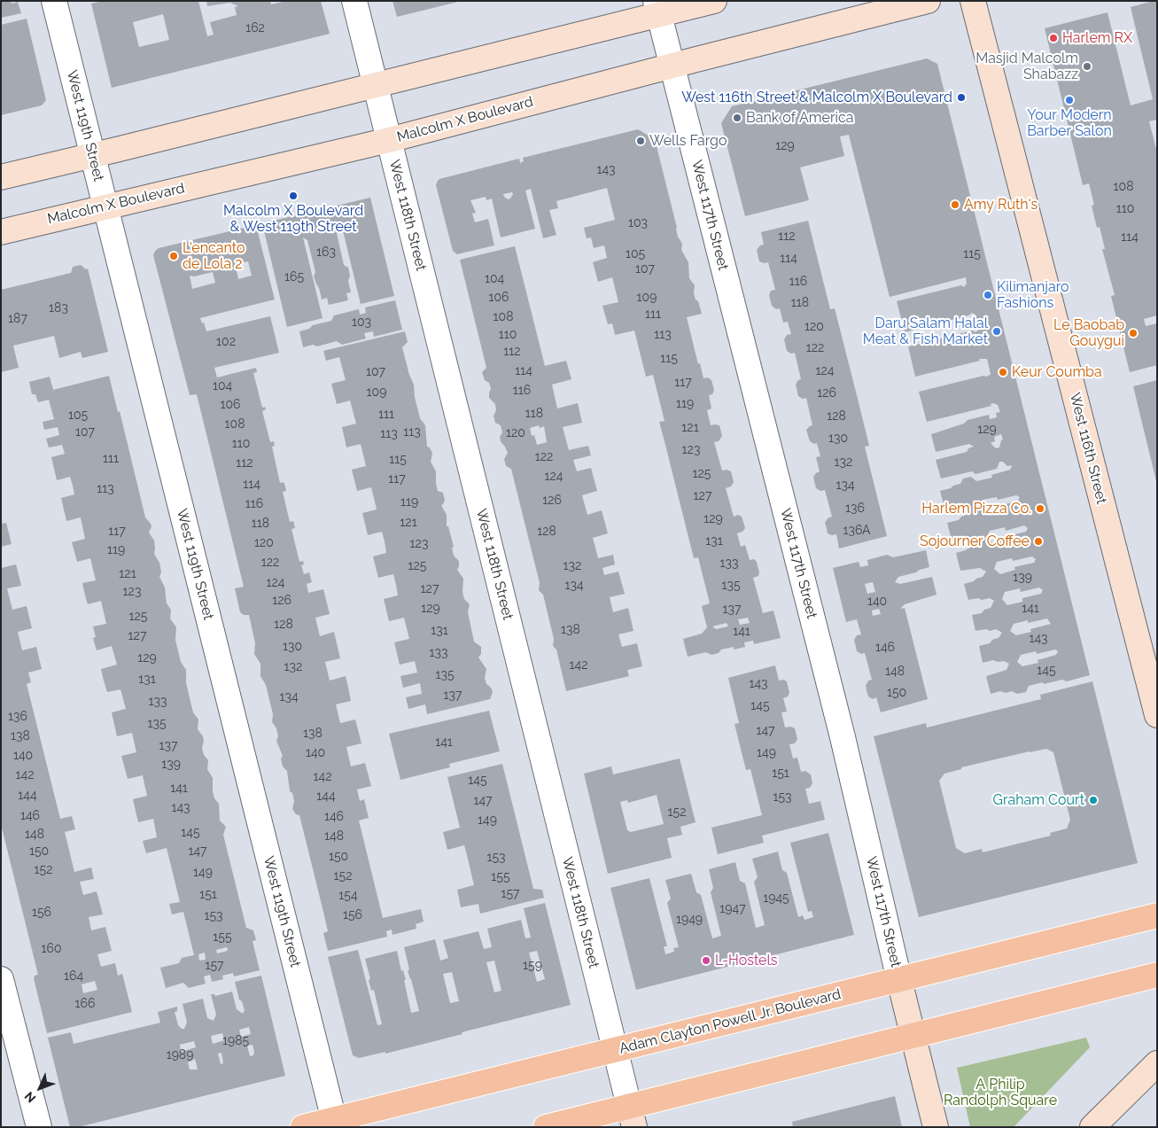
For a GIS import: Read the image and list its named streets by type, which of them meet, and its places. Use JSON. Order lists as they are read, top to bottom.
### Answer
{
  "streets": {
    "main road": [
      "Malcolm X Boulevard",
      "West 117th Street",
      "West 116th Street",
      "Adam Clayton Powell Jr. Boulevard"
    ],
    "street": ["West 119th Street", "West 118th Street"]
  },
  "crossings": [
    ["Malcolm X Boulevard", "West 119th Street"],
    ["Malcolm X Boulevard", "West 118th Street"],
    ["Malcolm X Boulevard", "West 117th Street"],
    ["West 119th Street", "Adam Clayton Powell Jr. Boulevard"],
    ["West 118th Street", "Adam Clayton Powell Jr. Boulevard"],
    ["West 117th Street", "Adam Clayton Powell Jr. Boulevard"]
  ],
  "parks": ["A Philip Randolph Square"],
  "places": [
    "Harlem RX",
    "Masjid Malcolm Shabazz",
    "West 116th Street & Malcolm X Boulevard",
    "Your Modern Barber Salon",
    "Bank of America",
    "Wells Fargo",
    "Malcolm X Boulevard & West 119th Street",
    "Amy Ruth's",
    "L'encanto de Lola 2",
    "Kilimanjaro Fashions",
    "Daru Salam Halal Meat & Fish Market",
    "Le Baobab Gouygui",
    "Keur Coumba",
    "Harlem Pizza Co.",
    "Sojourner Coffee",
    "Graham Court",
    "L-Hostels"
  ],
  "house_numbers": [
    "162",
    "129",
    "143",
    "108",
    "110",
    "103",
    "112",
    "114",
    "163",
    "105",
    "115",
    "114",
    "107",
    "165",
    "104",
    "116",
    "106",
    "109",
    "118",
    "183",
    "111",
    "108",
    "187",
    "103",
    "120",
    "110",
    "113",
    "102",
    "122",
    "112",
    "115",
    "114",
    "124",
    "107",
    "117",
    "104",
    "116",
    "109",
    "126",
    "119",
    "106",
    "118",
    "111",
    "105",
    "128",
    "108",
    "121",
    "129",
    "107",
    "113",
    "120",
    "113",
    "130",
    "110",
    "123",
    "122",
    "111",
    "115",
    "132",
    "112",
    "125",
    "124",
    "117",
    "114",
    "134",
    "113",
    "127",
    "126",
    "119",
    "116",
    "136",
    "129",
    "121",
    "118",
    "136A",
    "117",
    "128",
    "131",
    "120",
    "123",
    "119",
    "122",
    "133",
    "125",
    "132",
    "121",
    "139",
    "124",
    "134",
    "135",
    "127",
    "123",
    "126",
    "140",
    "129",
    "141",
    "137",
    "125",
    "128",
    "138",
    "131",
    "141",
    "127",
    "143",
    "130",
    "146",
    "133",
    "129",
    "142",
    "132",
    "145",
    "148",
    "135",
    "131",
    "143",
    "150",
    "137",
    "134",
    "133",
    "145",
    "136",
    "135",
    "147",
    "138",
    "138",
    "141",
    "137",
    "140",
    "149",
    "140",
    "139",
    "151",
    "142",
    "142",
    "145",
    "141",
    "144",
    "144",
    "153",
    "147",
    "143",
    "152",
    "146",
    "146",
    "149",
    "145",
    "148",
    "148",
    "150",
    "147",
    "150",
    "153",
    "152",
    "149",
    "152",
    "155",
    "157",
    "151",
    "154",
    "1945",
    "1947",
    "156",
    "156",
    "153",
    "1949",
    "155",
    "160",
    "157",
    "159",
    "164",
    "166",
    "1985",
    "1989"
  ],
  "north": "bottom left"
}
